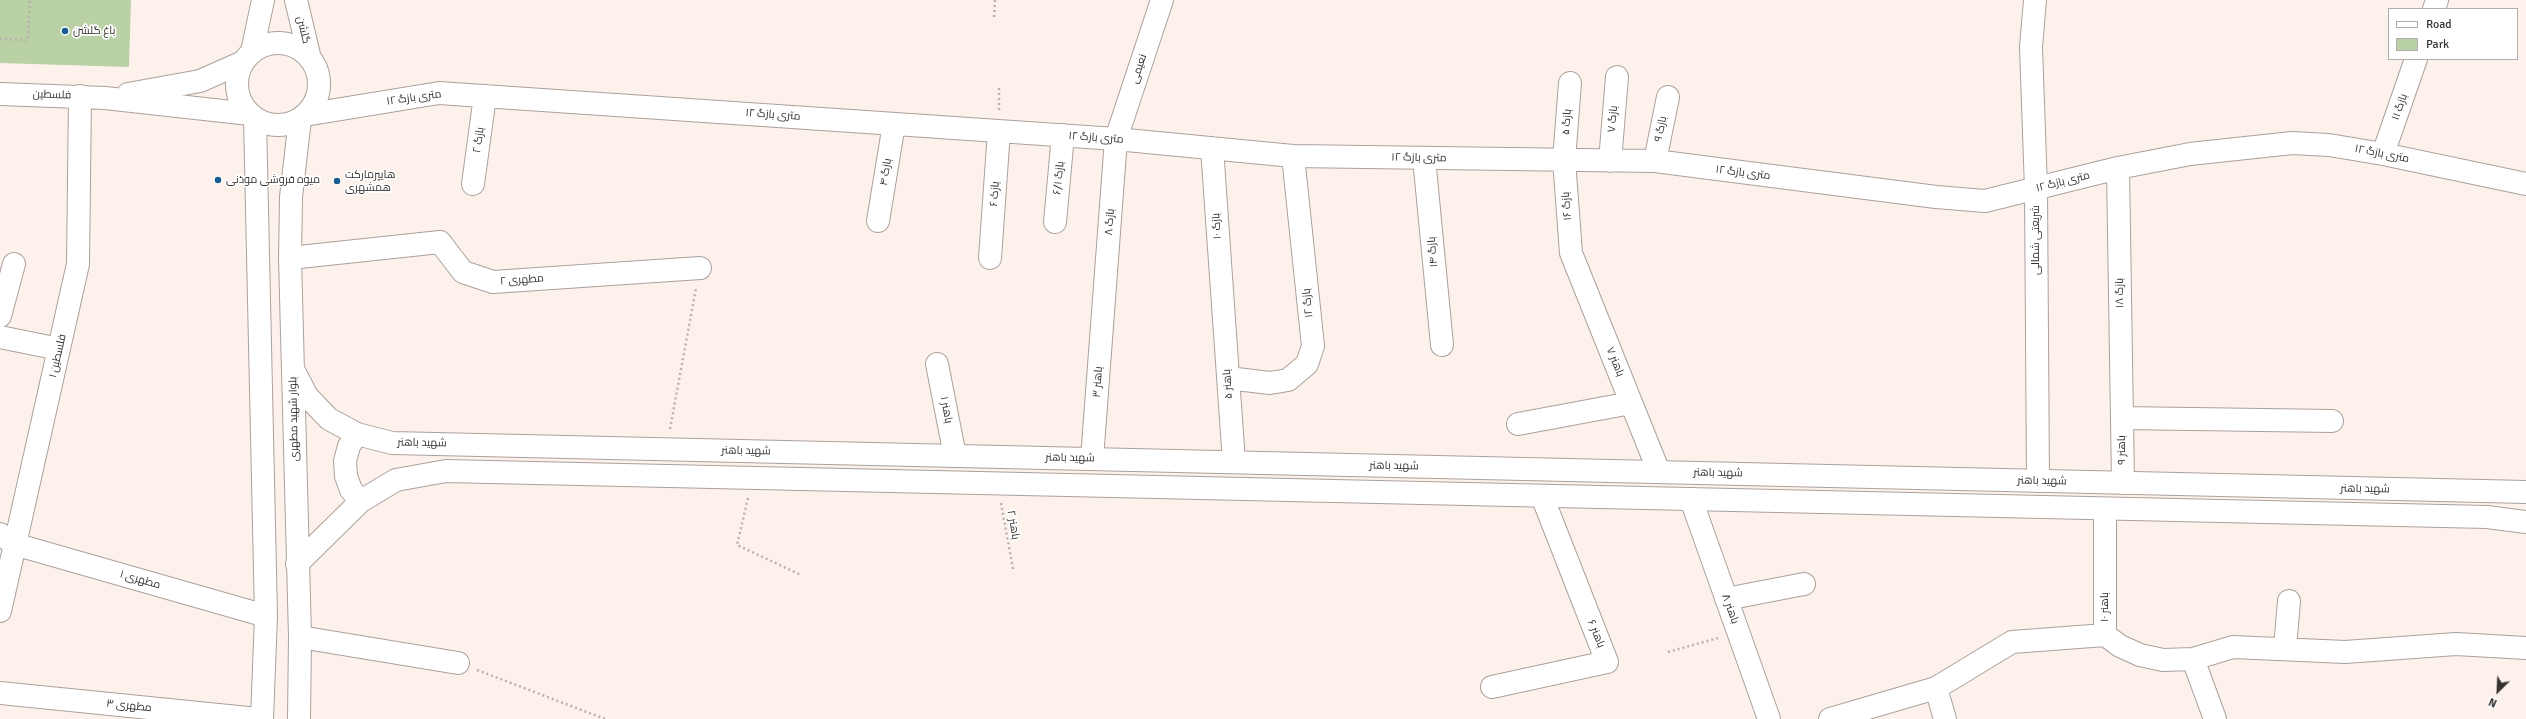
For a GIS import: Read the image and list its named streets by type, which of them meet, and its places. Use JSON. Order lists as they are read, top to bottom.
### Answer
{
  "streets": {
    "street": [
      "گلشن",
      "نعیمی",
      "فلسطین",
      "۱۲ متری بازگ",
      "بازگ ۱۱",
      "بازگ ۷",
      "بازگ ۵",
      "بازگ ۹",
      "بازگ ۲",
      "بازگ ۴",
      "بازگ ۶/۱",
      "بازک ۶",
      "بازگ ۱۶",
      "بازگ ۸",
      "بازگ ۱۰",
      "شریعتی شمالی",
      "بازگ ۱۴",
      "مطهری ۲",
      "بازگ ۱۸",
      "بازگ ۱۲",
      "فلسطین ۱",
      "باهنر ۷",
      "باهنر ۳",
      "باهنر ۵",
      "باهنر ۱",
      "بلوار شهید مطهری",
      "شهید باهنر",
      "باهنر ۹",
      "مطهری ۱",
      "باهنر ۱۰",
      "باهنر ۸",
      "باهنر ۶",
      "مطهری ۳"
    ],
    "path": ["باهنر ۲"]
  },
  "crossings": [
    ["گلشن", "۱۲ متری بازگ"],
    ["گلشن", "بلوار شهید مطهری"],
    ["نعیمی", "۱۲ متری بازگ"],
    ["نعیمی", "بازگ ۸"],
    ["فلسطین", "فلسطین ۱"],
    ["۱۲ متری بازگ", "بازگ ۱۱"],
    ["۱۲ متری بازگ", "بازگ ۷"],
    ["۱۲ متری بازگ", "بازگ ۵"],
    ["۱۲ متری بازگ", "بازگ ۹"],
    ["۱۲ متری بازگ", "بازگ ۲"],
    ["۱۲ متری بازگ", "بازگ ۴"],
    ["۱۲ متری بازگ", "بازگ ۶/۱"],
    ["۱۲ متری بازگ", "بازک ۶"],
    ["۱۲ متری بازگ", "بازگ ۱۶"],
    ["۱۲ متری بازگ", "بازگ ۸"],
    ["۱۲ متری بازگ", "بازگ ۱۰"],
    ["۱۲ متری بازگ", "شریعتی شمالی"],
    ["۱۲ متری بازگ", "بازگ ۱۴"],
    ["۱۲ متری بازگ", "بازگ ۱۸"],
    ["۱۲ متری بازگ", "بازگ ۱۲"],
    ["۱۲ متری بازگ", "بلوار شهید مطهری"],
    ["بازگ ۵", "بازگ ۱۶"],
    ["بازگ ۱۶", "باهنر ۷"],
    ["بازگ ۸", "باهنر ۳"],
    ["بازگ ۱۰", "باهنر ۵"],
    ["شریعتی شمالی", "شهید باهنر"],
    ["مطهری ۲", "بلوار شهید مطهری"],
    ["بازگ ۱۸", "باهنر ۹"],
    ["بازگ ۱۲", "باهنر ۵"],
    ["فلسطین ۱", "مطهری ۱"],
    ["باهنر ۷", "شهید باهنر"],
    ["باهنر ۳", "شهید باهنر"],
    ["باهنر ۵", "شهید باهنر"],
    ["باهنر ۱", "شهید باهنر"],
    ["بلوار شهید مطهری", "شهید باهنر"],
    ["شهید باهنر", "باهنر ۹"]
  ],
  "places": ["باغ گلشن", "میوه فروشی موذنی", "هايپرماركت همشهری"],
  "legend": ["Road", "Park"],
  "north": "bottom left"
}
